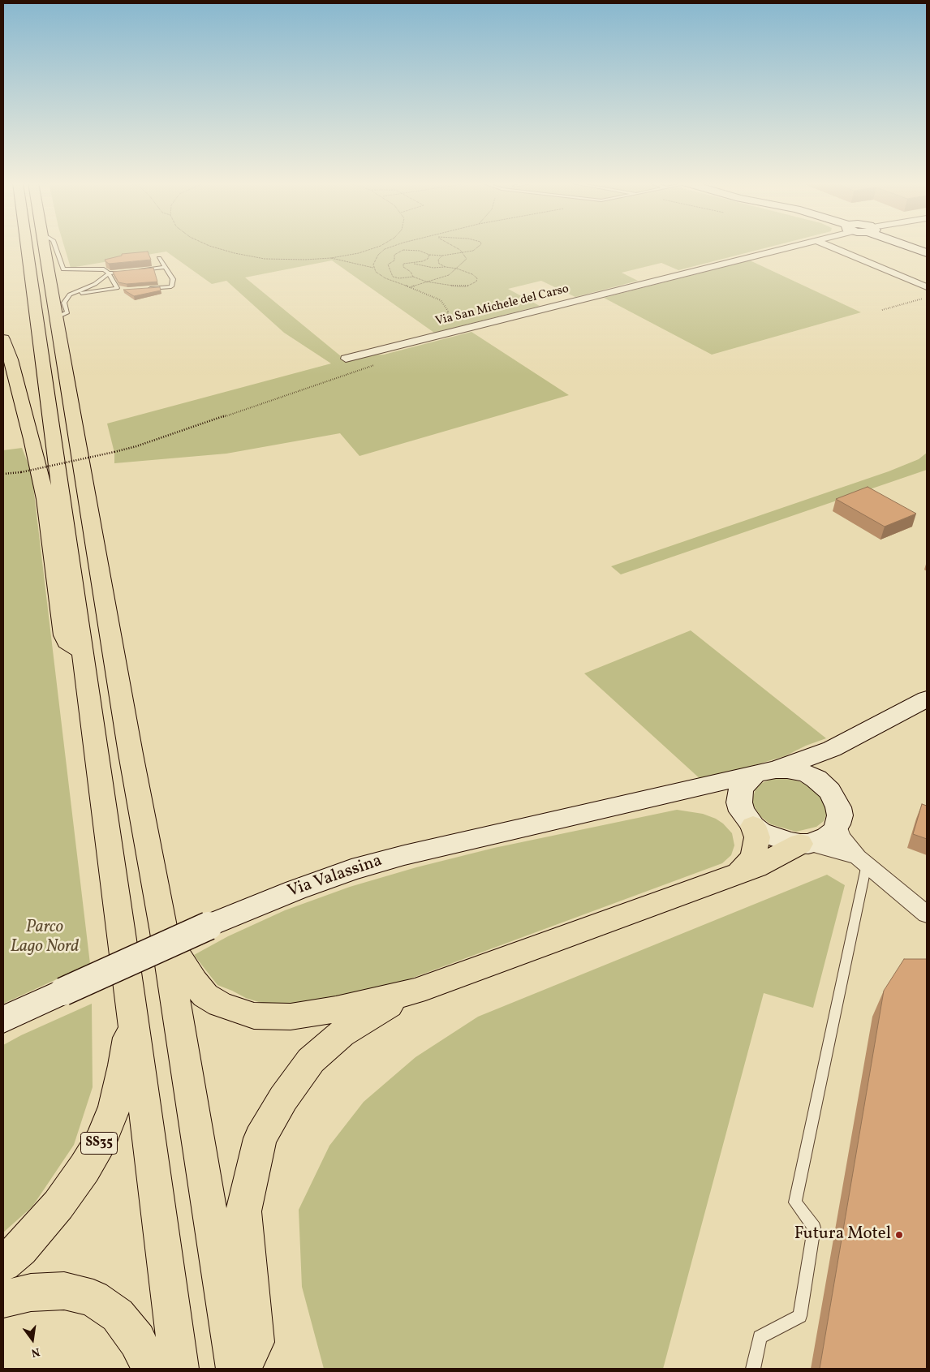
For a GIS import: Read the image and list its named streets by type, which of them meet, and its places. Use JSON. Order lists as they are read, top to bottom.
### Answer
{
  "streets": {
    "highway": ["SS35"],
    "street": ["Via San Michele del Carso", "Via Valassina"]
  },
  "parks": ["Parco Lago Nord"],
  "places": ["Futura Motel"],
  "north": "bottom"
}
